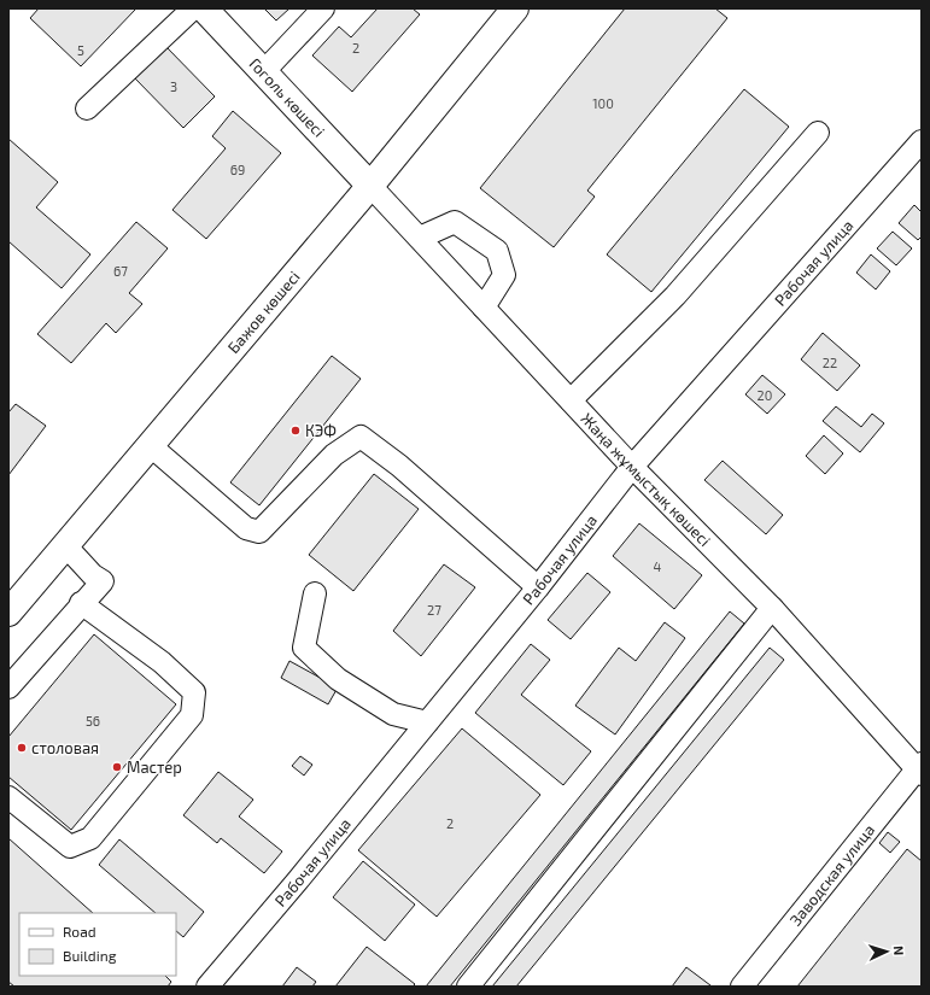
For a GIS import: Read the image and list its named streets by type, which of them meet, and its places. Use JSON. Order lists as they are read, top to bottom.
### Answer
{
  "streets": {
    "main road": ["Гоголь көшесі", "Бажов көшесі"],
    "street": ["Рабочая улица", "Жаңа жұмыстық көшесі", "Заводская улица"]
  },
  "crossings": [
    ["Гоголь көшесі", "Бажов көшесі"],
    ["Гоголь көшесі", "Жаңа жұмыстық көшесі"],
    ["Рабочая улица", "Жаңа жұмыстық көшесі"],
    ["Бажов көшесі", "Жаңа жұмыстық көшесі"],
    ["Жаңа жұмыстық көшесі", "Заводская улица"]
  ],
  "places": ["КЭФ", "столовая", "Мастер"],
  "house_numbers": [
    "2",
    "5",
    "3",
    "100",
    "69",
    "67",
    "22",
    "20",
    "4",
    "27",
    "56",
    "2"
  ],
  "legend": ["Road", "Building"],
  "north": "right"
}
